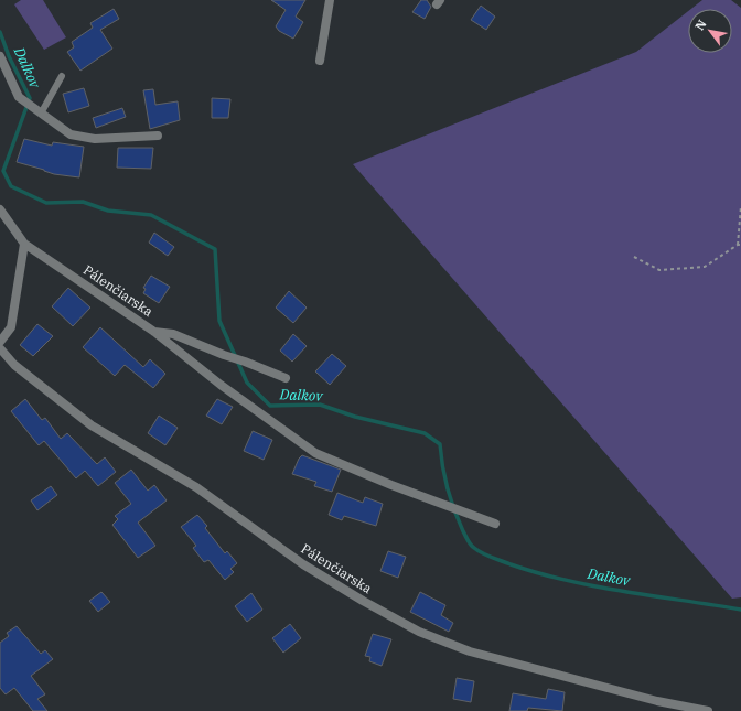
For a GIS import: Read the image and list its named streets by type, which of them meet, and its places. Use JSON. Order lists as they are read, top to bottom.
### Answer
{
  "streets": {
    "street": ["Pálenčiarska"]
  },
  "water": ["Dalkov"],
  "north": "top left"
}
